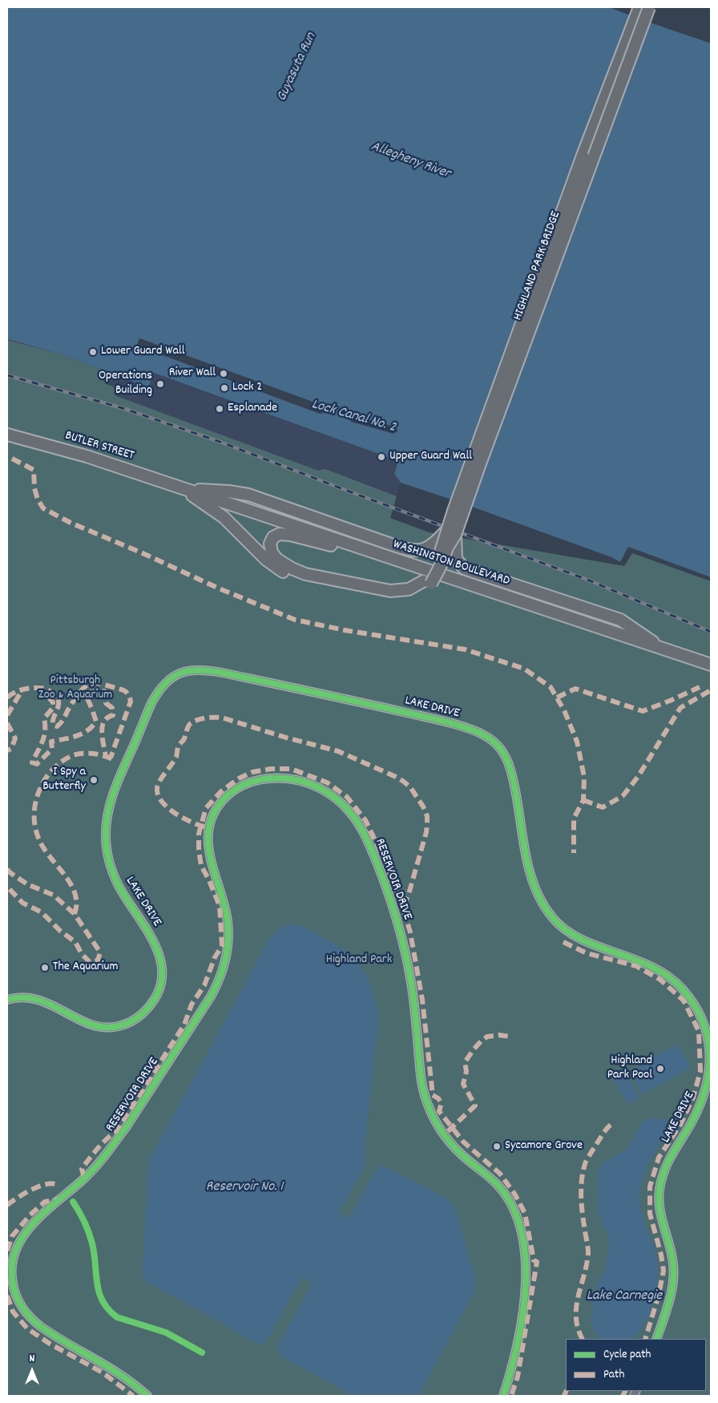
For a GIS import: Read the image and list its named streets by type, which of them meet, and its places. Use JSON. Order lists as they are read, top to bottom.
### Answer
{
  "streets": {
    "highway": ["HIGHLAND PARK BRIDGE", "BUTLER STREET", "WASHINGTON BOULEVARD"],
    "street": ["LAKE DRIVE", "RESERVOIR DRIVE"]
  },
  "crossings": [
    ["BUTLER STREET", "WASHINGTON BOULEVARD"]
  ],
  "water": [
    "Guyasuta Run",
    "Allegheny River",
    "Lock Canal No. 2",
    "Reservoir No. 1",
    "Lake Carnegie"
  ],
  "parks": ["Pittsburgh Zoo & Aquarium", "Highland Park"],
  "places": [
    "Lower Guard Wall",
    "River Wall",
    "Operations Building",
    "Lock 2",
    "Esplanade",
    "Upper Guard Wall",
    "I Spy a Butterfly",
    "The Aquarium",
    "Highland Park Pool",
    "Sycamore Grove"
  ],
  "legend": ["Cycle path", "Path"],
  "north": "top"
}
